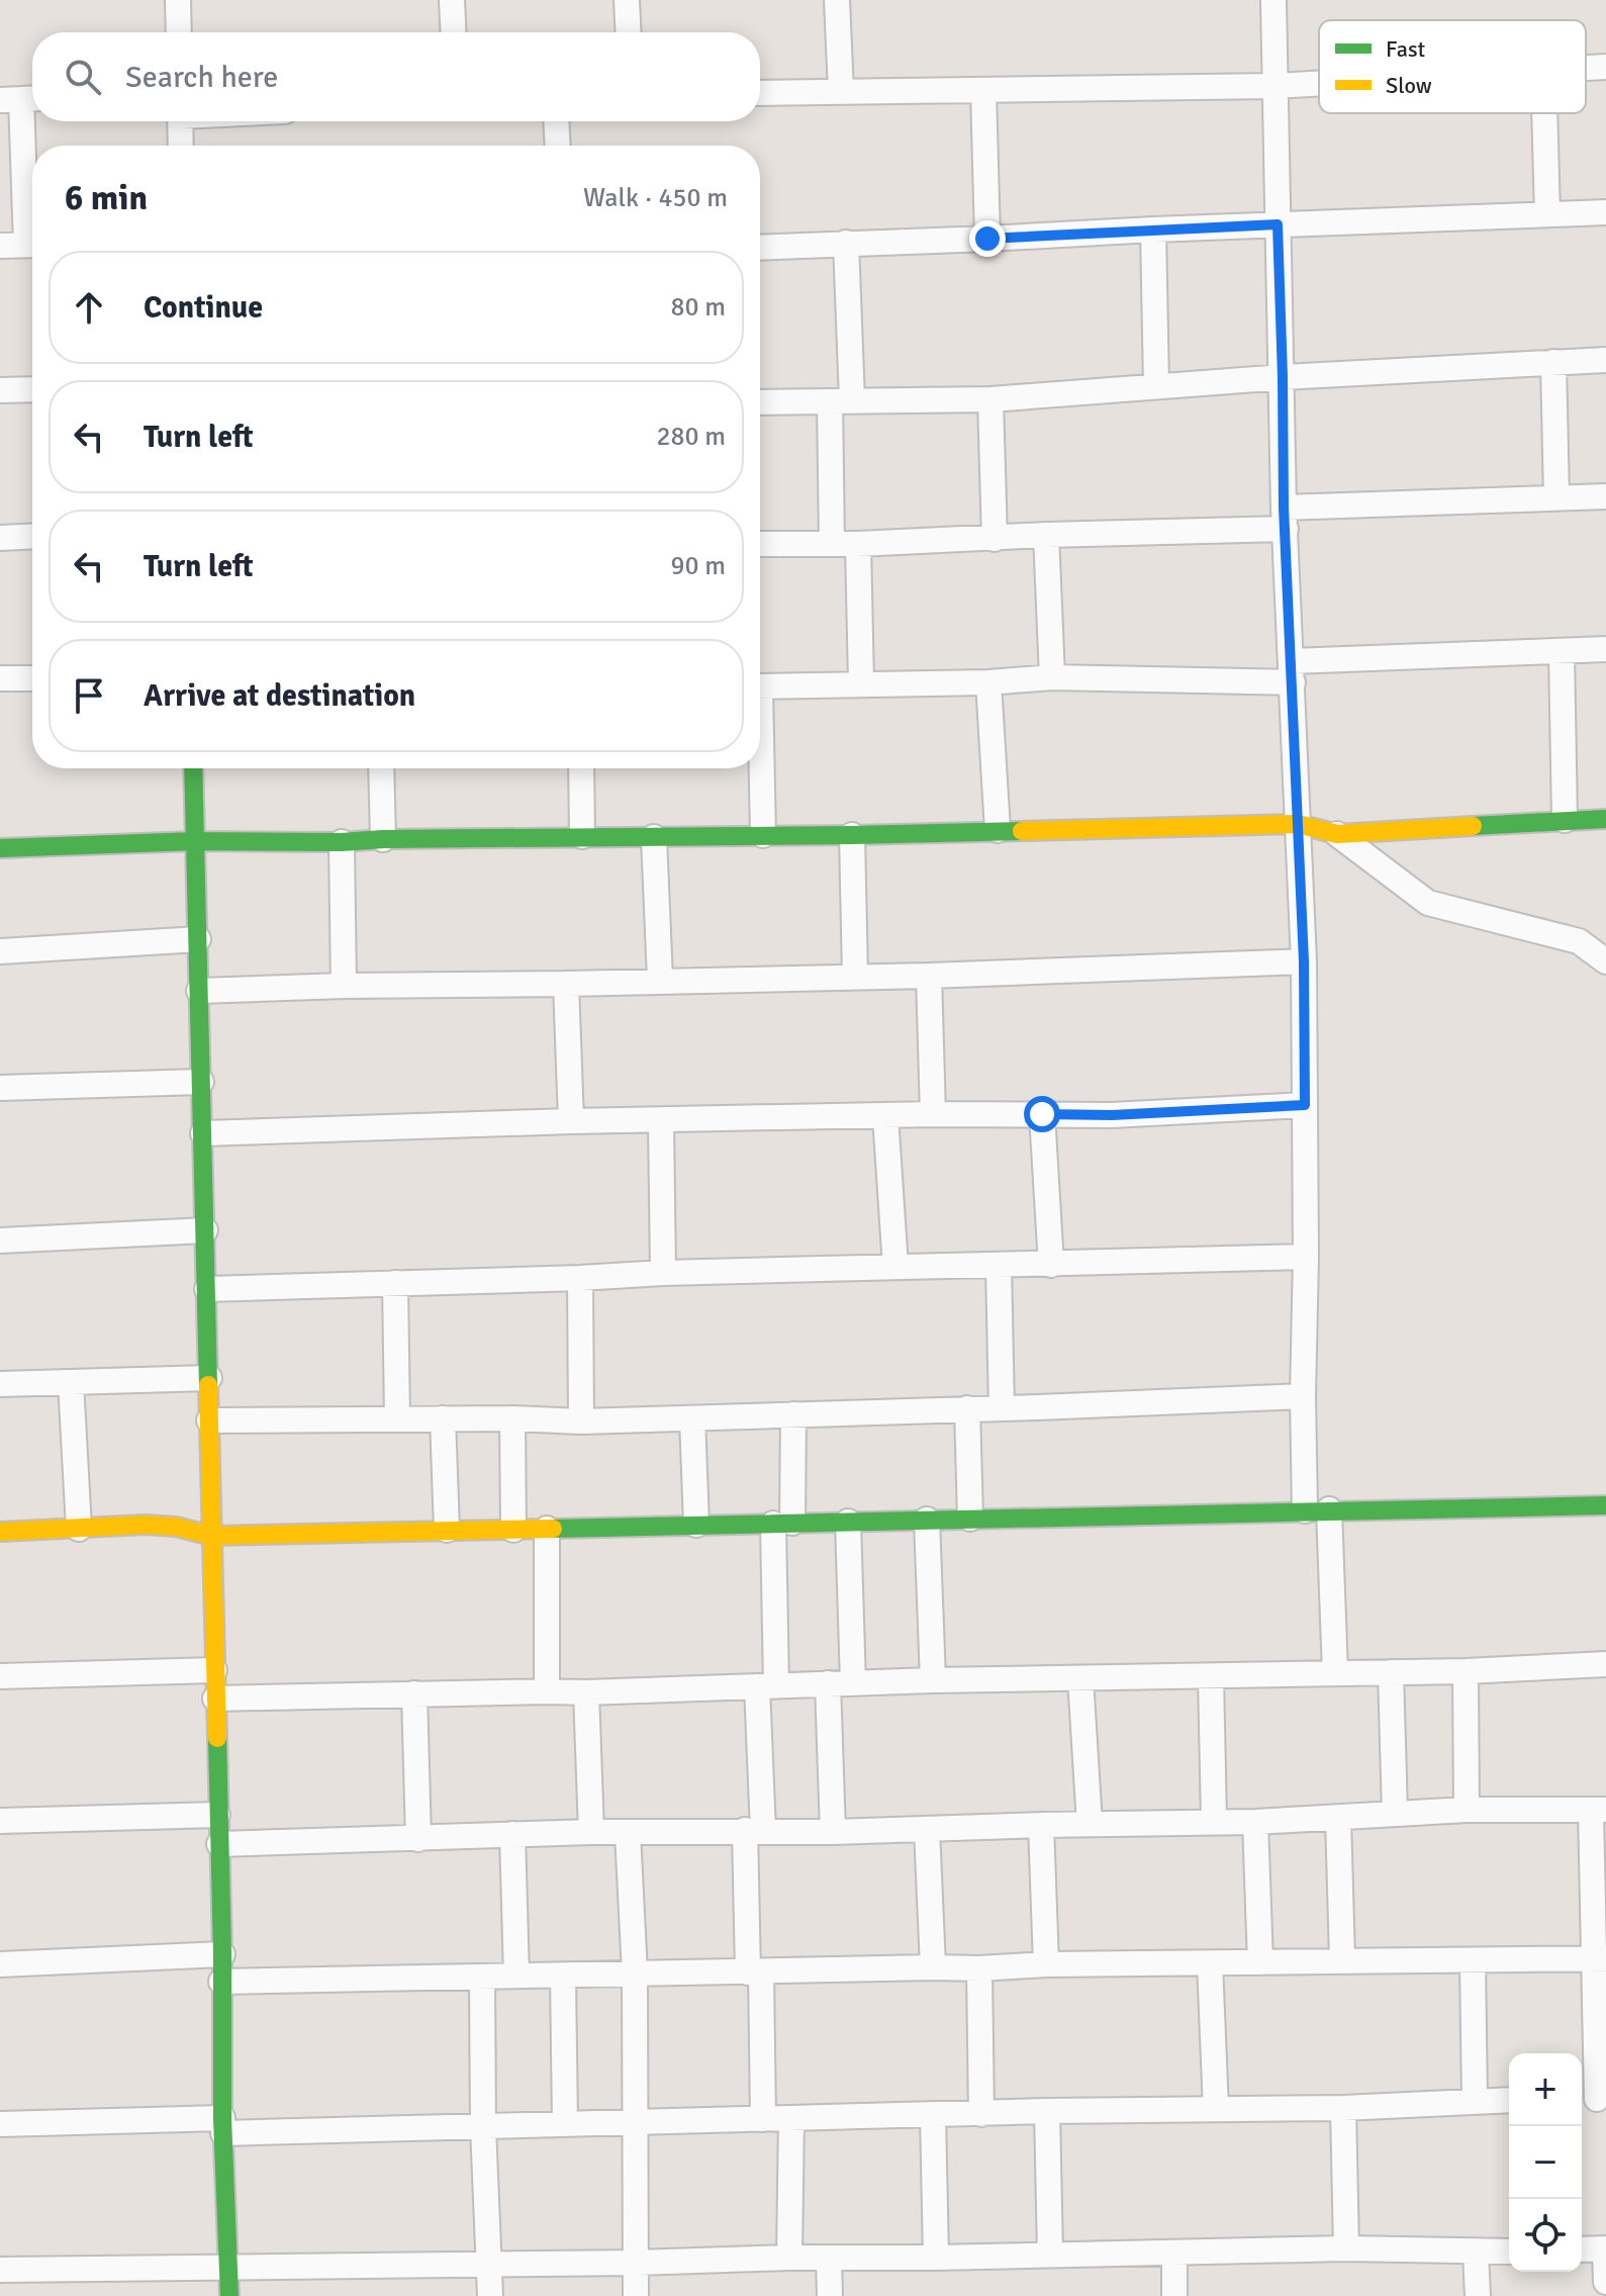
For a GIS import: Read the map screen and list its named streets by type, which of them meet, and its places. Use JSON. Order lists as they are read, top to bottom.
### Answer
{
  "legend": ["Fast", "Slow"],
  "page": {
    "search": "Search here",
    "heading": ["6 min", "Walk · 450 m"],
    "list": [
      ["Continue", "80 m"],
      ["Turn left", "280 m"],
      ["Turn left", "90 m"],
      "Arrive at destination"
    ],
    "map_buttons": ["+", "−"]
  }
}
